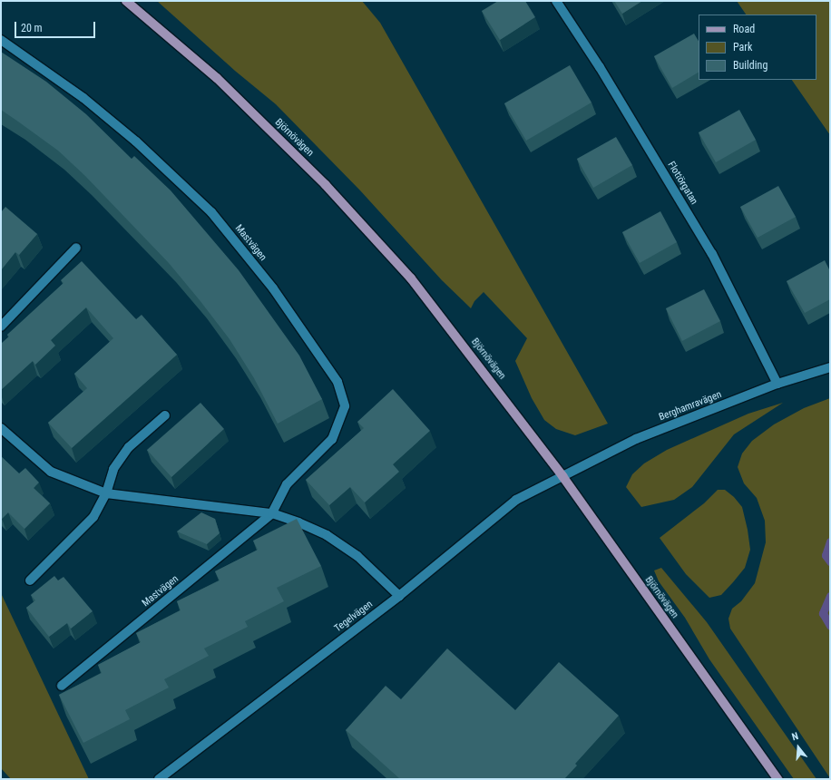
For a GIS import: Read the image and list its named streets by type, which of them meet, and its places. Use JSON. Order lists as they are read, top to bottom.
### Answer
{
  "streets": {
    "main road": ["Björnövägen"],
    "street": [
      "Flottörgatan",
      "Mastvägen",
      "Berghamravägen",
      "Tegelvägen"
    ]
  },
  "crossings": [
    ["Björnövägen", "Berghamravägen"],
    ["Björnövägen", "Tegelvägen"],
    ["Flottörgatan", "Berghamravägen"],
    ["Berghamravägen", "Tegelvägen"]
  ],
  "legend": ["Road", "Park", "Building"],
  "scale_bar": "20 m",
  "north": "top"
}
